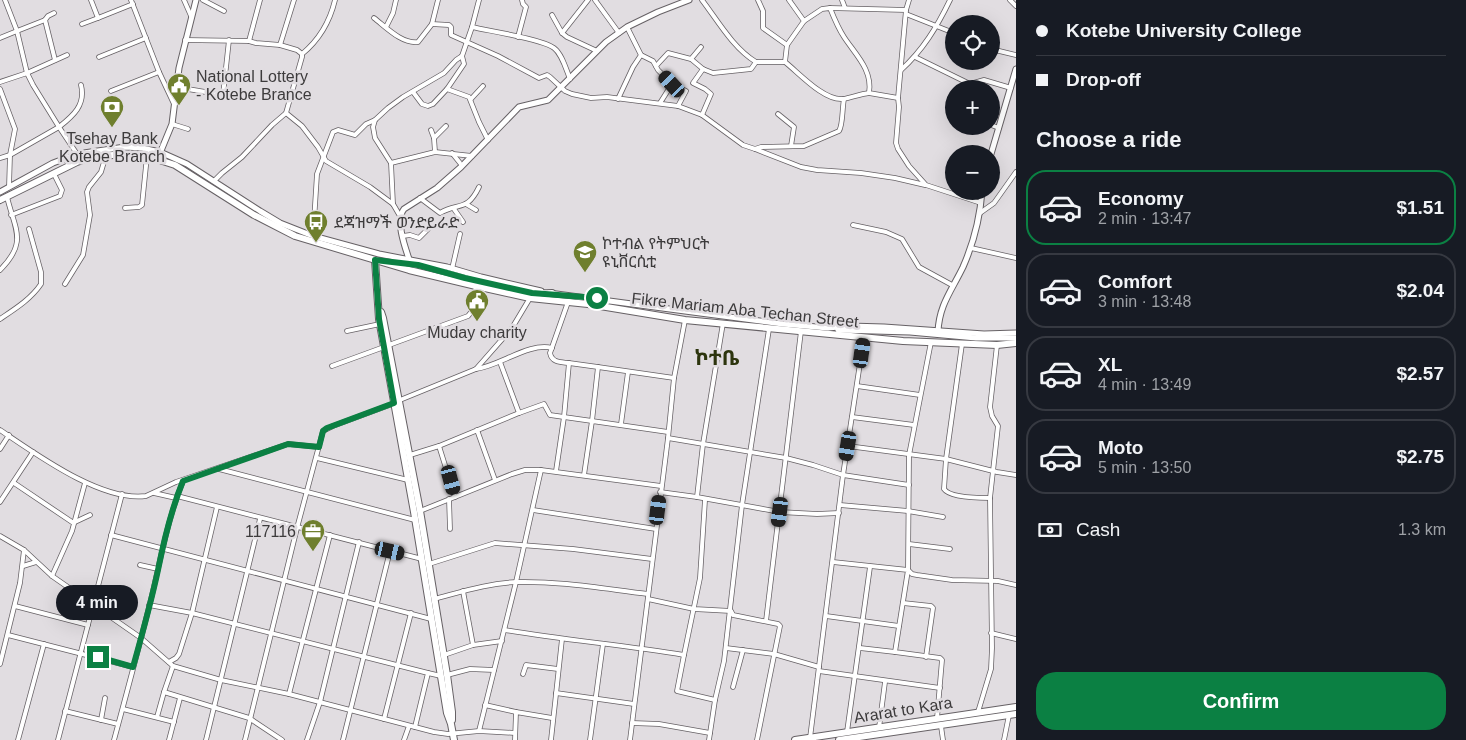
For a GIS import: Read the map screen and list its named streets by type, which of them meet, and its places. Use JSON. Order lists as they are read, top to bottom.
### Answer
{
  "streets": {
    "main road": ["Fikre Mariam Aba Techan Street", "Ararat to Kara"]
  },
  "districts": ["ኮተቤ"],
  "places": {
    "public building": ["National Lottery - Kotebe Brance", "Muday charity"],
    "bank": ["Tsehay Bank Kotebe Branch"],
    "bus stop": ["ደጃዝማች ወንድይራድ"],
    "school or university": ["ኮተብል የትምህርት ዩኒቨርሲቲ"],
    "office": ["117116"]
  },
  "page": {
    "banner": ["Kotebe University College", "Drop-off"],
    "map_buttons": ["+", "−"],
    "heading": "Choose a ride",
    "list": [
      {
        "name": "Economy",
        "note": "2 min · 13:47",
        "value": "$1.51"
      },
      {
        "name": "Comfort",
        "note": "3 min · 13:48",
        "value": "$2.04"
      },
      {
        "name": "XL",
        "note": "4 min · 13:49",
        "value": "$2.57"
      },
      {
        "name": "Moto",
        "note": "5 min · 13:50",
        "value": "$2.75"
      }
    ],
    "pay": ["Cash", "1.3 km"],
    "bubble": "4 min",
    "buttons": "Confirm"
  }
}
